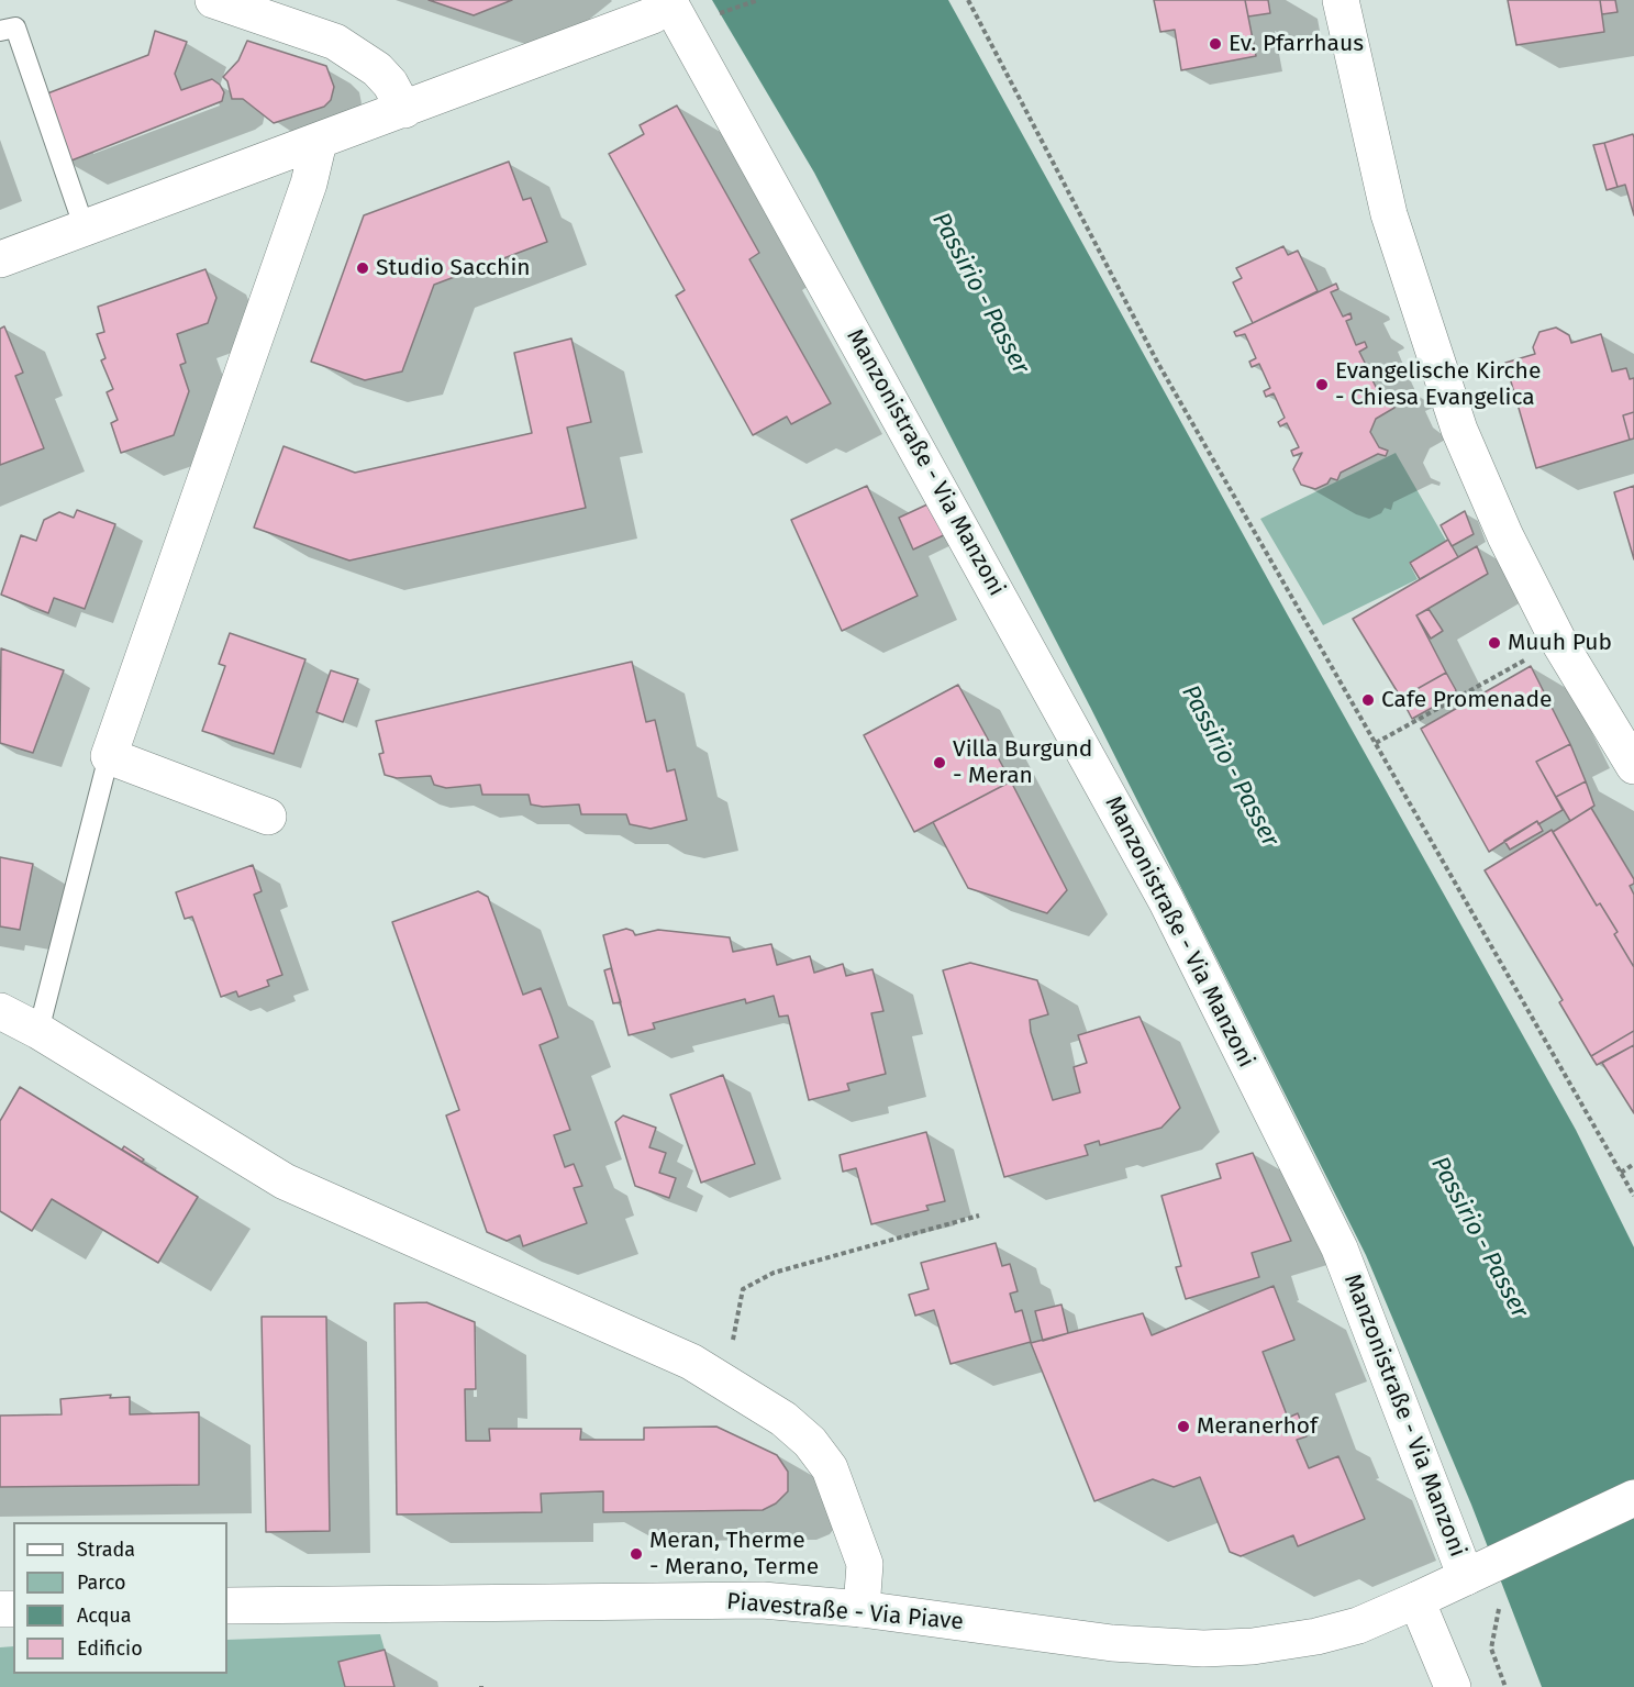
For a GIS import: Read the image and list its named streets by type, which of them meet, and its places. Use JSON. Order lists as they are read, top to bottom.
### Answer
{
  "streets": {
    "street": ["Manzonistraße - Via Manzoni", "Piavestraße - Via Piave"]
  },
  "crossings": [
    ["Manzonistraße - Via Manzoni", "Piavestraße - Via Piave"]
  ],
  "water": ["Passirio - Passer"],
  "places": [
    "Ev. Pfarrhaus",
    "Studio Sacchin",
    "Evangelische Kirche - Chiesa Evangelica",
    "Muuh Pub",
    "Cafe Promenade",
    "Villa Burgund - Meran",
    "Meranerhof",
    "Meran, Therme - Merano, Terme"
  ],
  "legend": [
    "Strada",
    "Parco",
    "Acqua",
    "Edificio"
  ]
}
